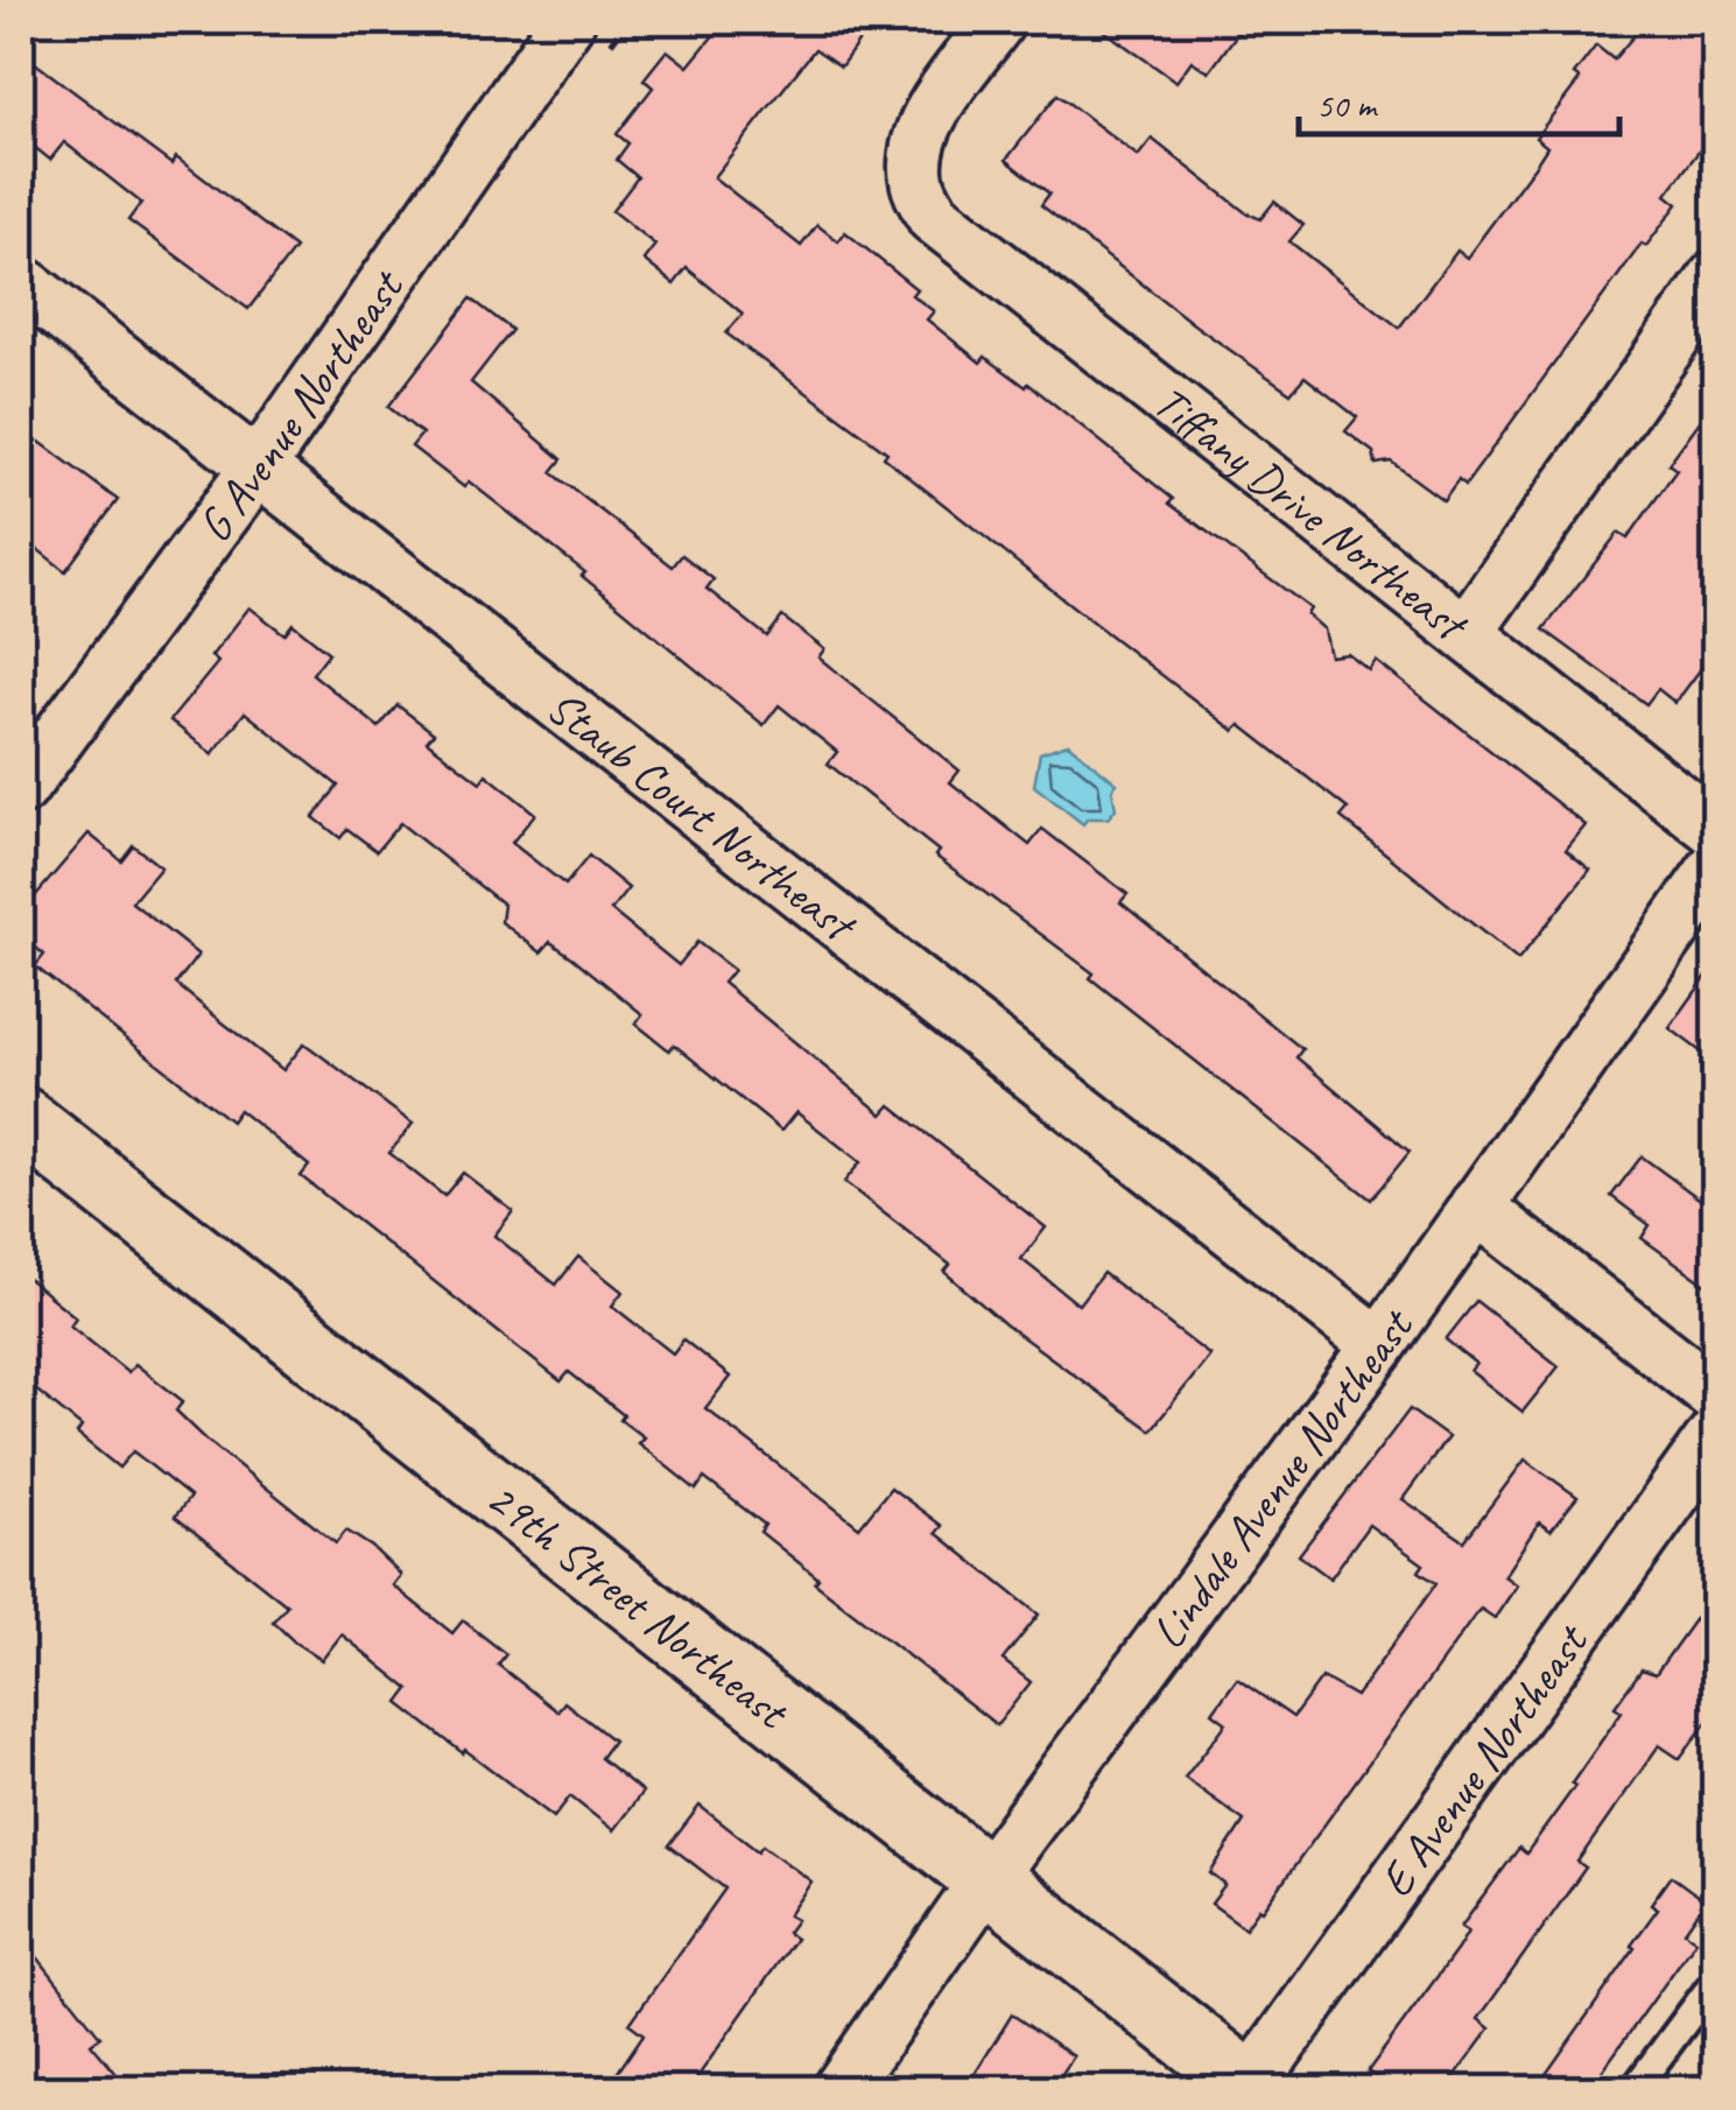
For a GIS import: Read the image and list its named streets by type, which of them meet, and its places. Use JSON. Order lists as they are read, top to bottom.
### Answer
{
  "streets": {
    "main road": ["29th Street Northeast"],
    "street": [
      "G Avenue Northeast",
      "Tiffany Drive Northeast",
      "Staub Court Northeast",
      "Lindale Avenue Northeast",
      "E Avenue Northeast"
    ]
  },
  "crossings": [
    ["G Avenue Northeast", "Staub Court Northeast"],
    ["Staub Court Northeast", "Lindale Avenue Northeast"],
    ["Lindale Avenue Northeast", "29th Street Northeast"],
    ["29th Street Northeast", "E Avenue Northeast"]
  ],
  "scale_bar": "50 m"
}
